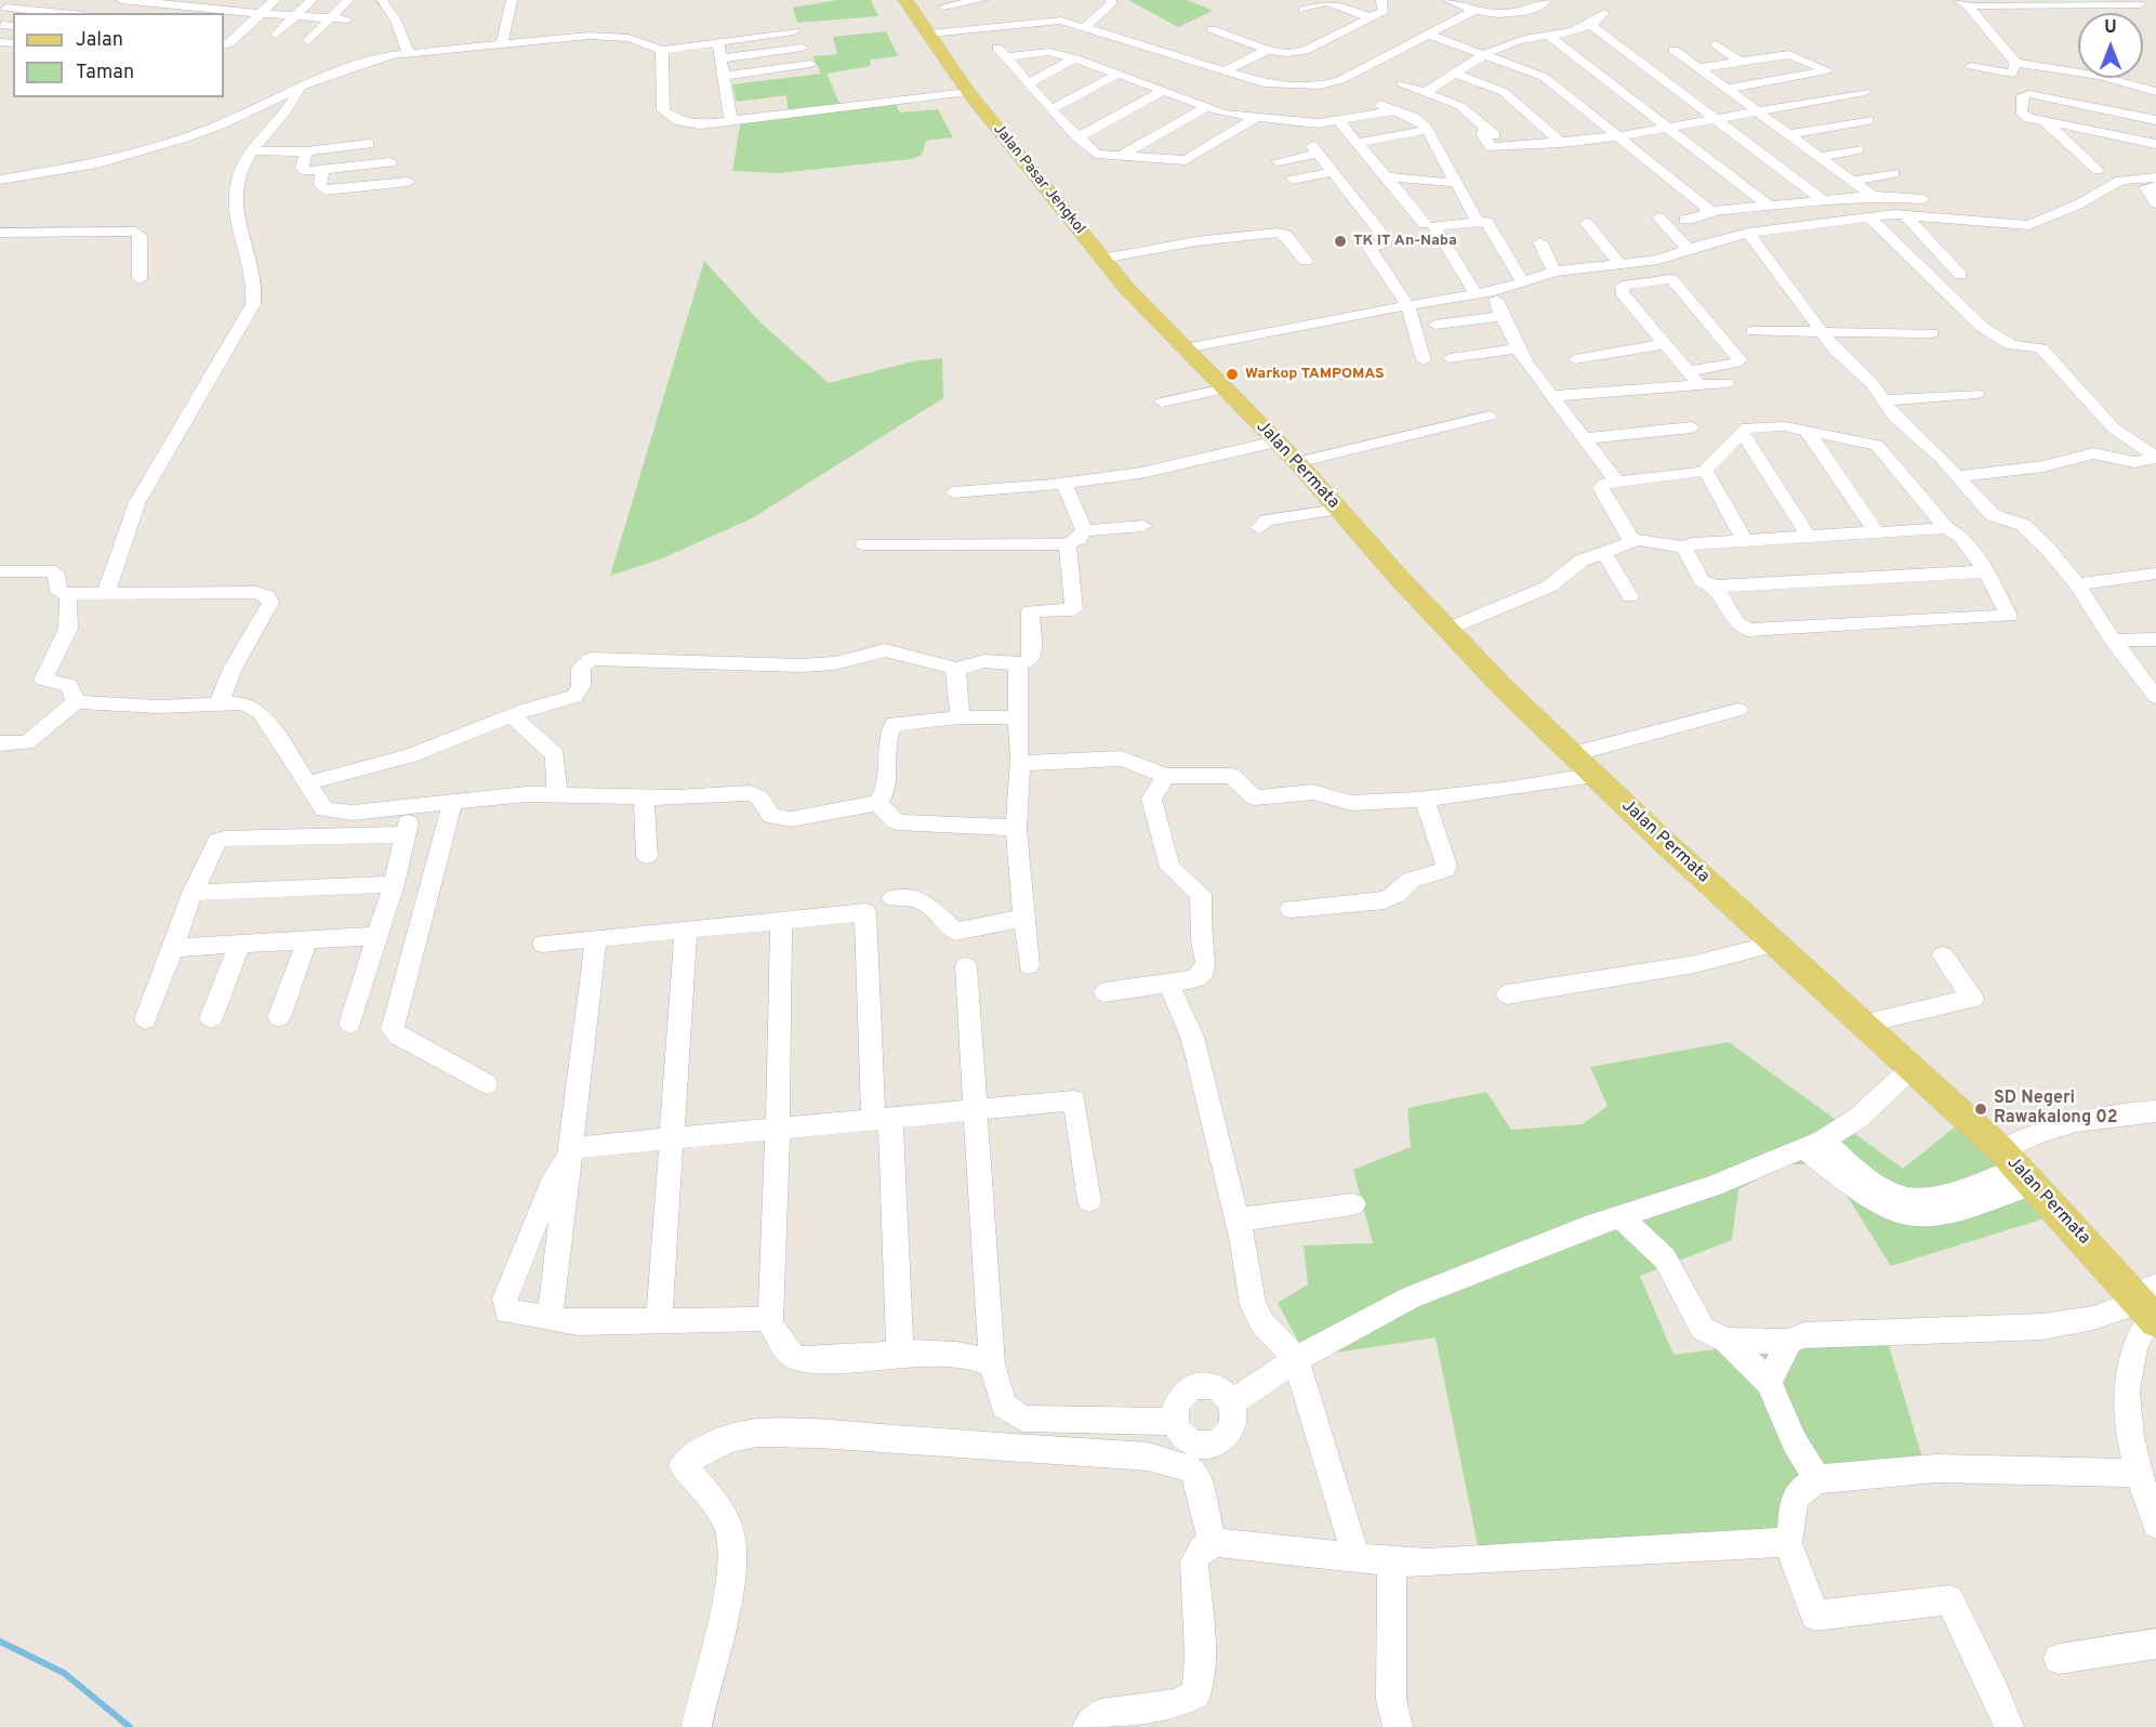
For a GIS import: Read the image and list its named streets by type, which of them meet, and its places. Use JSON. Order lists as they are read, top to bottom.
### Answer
{
  "streets": {
    "main road": ["Jalan Pasar Jengkol", "Jalan Permata"]
  },
  "crossings": [
    ["Jalan Pasar Jengkol", "Jalan Permata"]
  ],
  "places": ["TK IT An-Naba", "Warkop TAMPOMAS", "SD Negeri Rawakalong 02"],
  "legend": ["Jalan", "Taman"],
  "north": "top"
}
